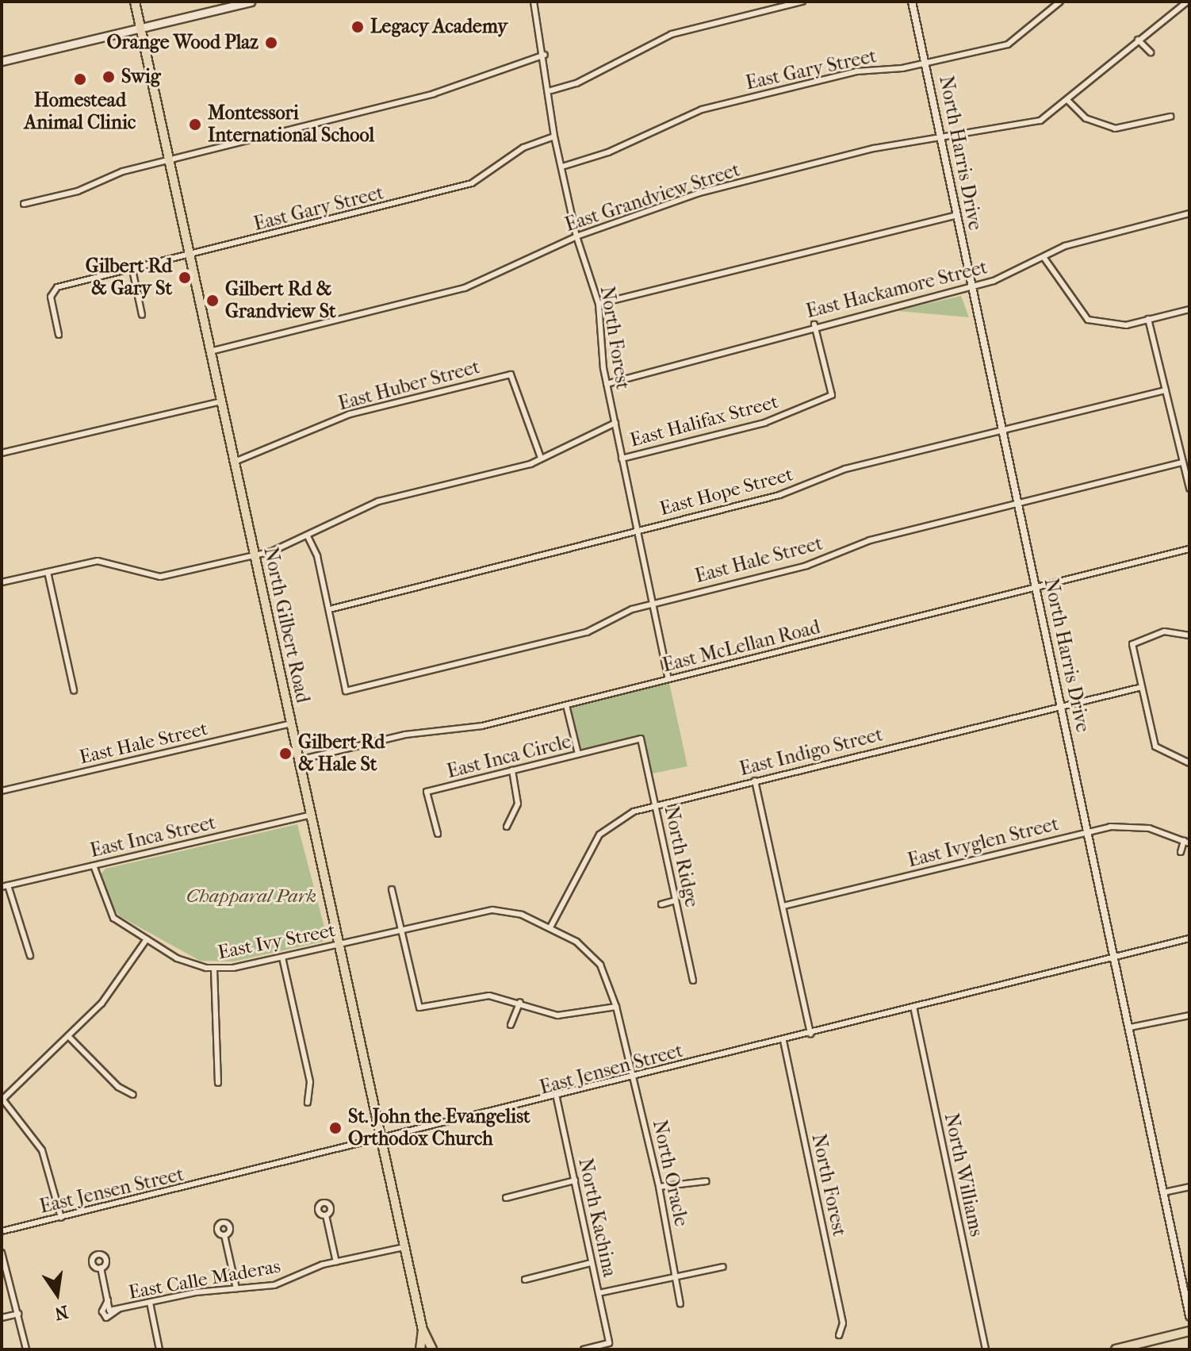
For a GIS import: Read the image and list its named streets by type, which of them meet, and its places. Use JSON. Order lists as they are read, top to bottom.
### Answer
{
  "streets": {
    "main road": ["North Gilbert Road"],
    "street": [
      "East Gary Street",
      "North Harris Drive",
      "East Grandview Street",
      "East Hackamore Street",
      "North Forest",
      "East Huber Street",
      "East Halifax Street",
      "East Hope Street",
      "East Hale Street",
      "East McLellan Road",
      "East Indigo Street",
      "East Inca Circle",
      "East Inca Street",
      "East Ivyglen Street",
      "North Ridge",
      "East Ivy Street",
      "East Jensen Street",
      "North Oracle",
      "North Williams",
      "North Kachina",
      "East Calle Maderas"
    ]
  },
  "crossings": [
    ["East Gary Street", "North Harris Drive"],
    ["East Gary Street", "North Forest"],
    ["East Gary Street", "North Gilbert Road"],
    ["North Harris Drive", "East Grandview Street"],
    ["North Harris Drive", "East Hackamore Street"],
    ["North Harris Drive", "East Hope Street"],
    ["North Harris Drive", "East Hale Street"],
    ["North Harris Drive", "East McLellan Road"],
    ["North Harris Drive", "East Indigo Street"],
    ["North Harris Drive", "East Ivyglen Street"],
    ["North Harris Drive", "East Jensen Street"],
    ["East Grandview Street", "North Forest"],
    ["East Grandview Street", "North Gilbert Road"],
    ["East Hackamore Street", "North Forest"],
    ["East Hackamore Street", "East Halifax Street"],
    ["North Forest", "East Halifax Street"],
    ["North Forest", "East Hope Street"],
    ["North Forest", "East Hale Street"],
    ["North Forest", "East McLellan Road"],
    ["North Forest", "East Jensen Street"],
    ["East Huber Street", "North Gilbert Road"],
    ["East Hope Street", "East Hale Street"],
    ["East Hale Street", "North Gilbert Road"],
    ["North Gilbert Road", "East McLellan Road"],
    ["North Gilbert Road", "East Inca Street"],
    ["North Gilbert Road", "East Ivy Street"],
    ["North Gilbert Road", "East Jensen Street"],
    ["North Gilbert Road", "East Calle Maderas"],
    ["East Indigo Street", "North Ridge"],
    ["East Indigo Street", "East Ivy Street"],
    ["East Inca Circle", "North Ridge"],
    ["East Inca Street", "East Ivy Street"],
    ["East Jensen Street", "North Oracle"],
    ["East Jensen Street", "North Williams"],
    ["East Jensen Street", "North Kachina"]
  ],
  "parks": ["Chapparal Park"],
  "places": [
    "Legacy Academy",
    "Orange Wood Plaz",
    "Swig",
    "Homestead Animal Clinic",
    "Montessori International School",
    "Gilbert Rd & Gary St",
    "Gilbert Rd & Grandview St",
    "Gilbert Rd & Hale St",
    "St. John the Evangelist Orthodox Church"
  ],
  "north": "bottom"
}
